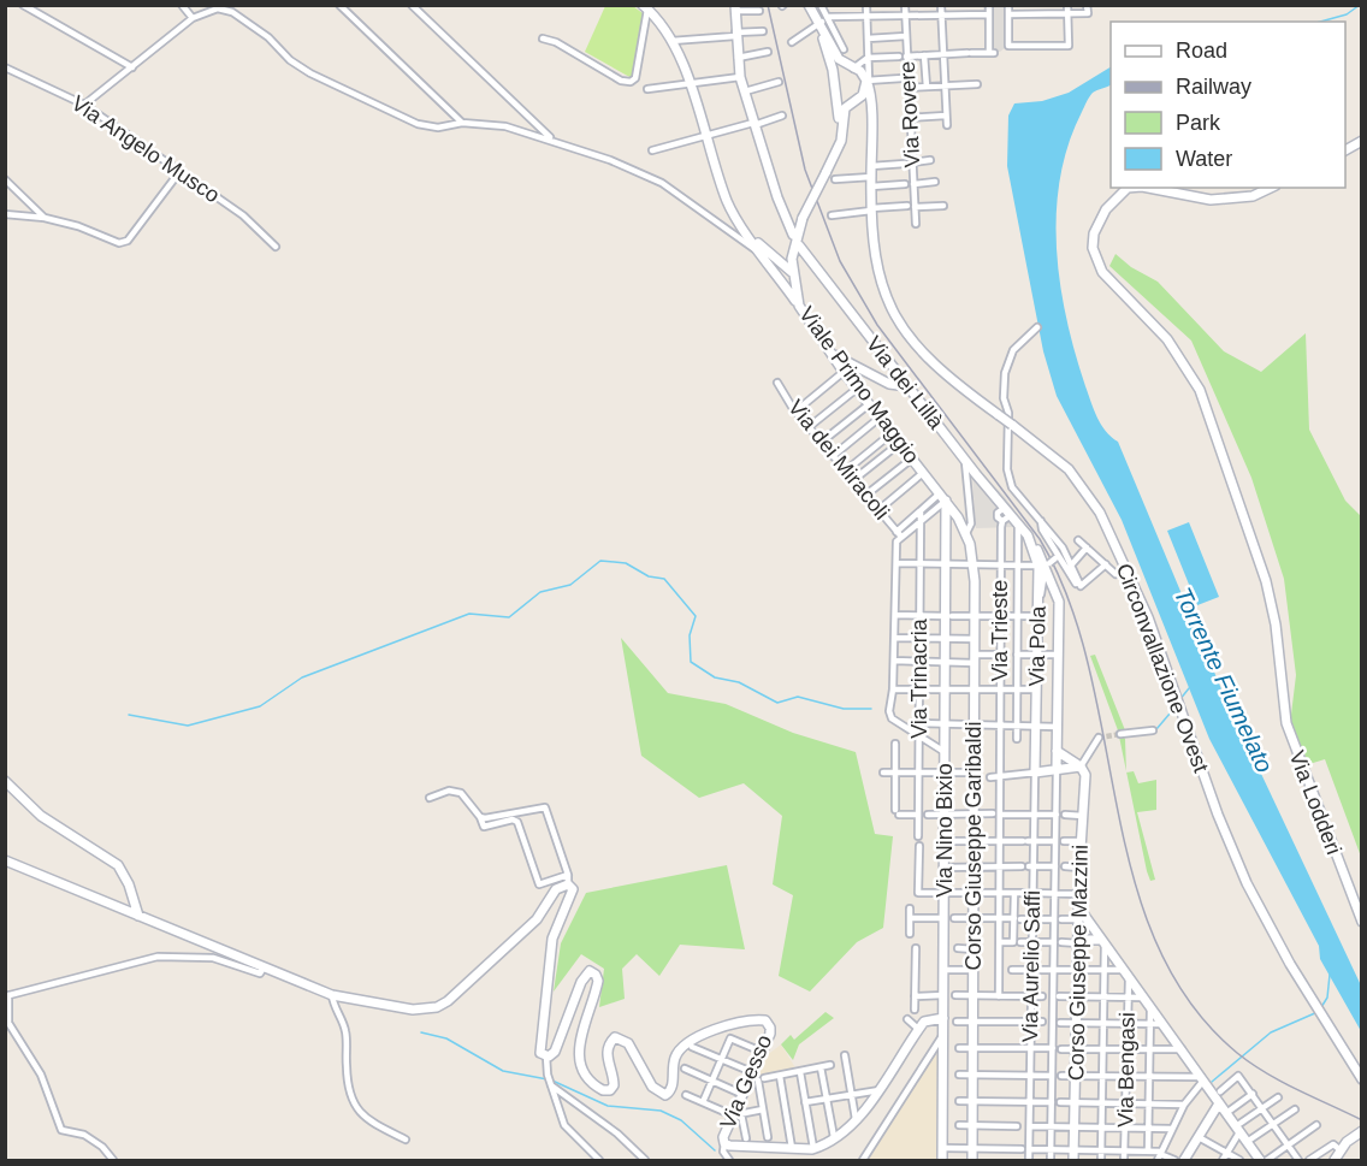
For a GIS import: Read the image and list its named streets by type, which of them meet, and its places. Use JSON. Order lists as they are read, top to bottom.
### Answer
{
  "streets": {
    "street": [
      "Via Rovere",
      "Via Angelo Musco",
      "Via dei Lillà",
      "Viale Primo Maggio",
      "Via dei Miracoli",
      "Via Trieste",
      "Via Pola",
      "Circonvallazione Ovest",
      "Via Trinacria",
      "Via Lodderi",
      "Via Nino Bixio",
      "Corso Giuseppe Garibaldi",
      "Corso Giuseppe Mazzini",
      "Via Aurelio Saffi",
      "Via Bengasi",
      "Via Gesso"
    ]
  },
  "crossings": [
    ["Via dei Lillà", "Viale Primo Maggio"],
    ["Via dei Lillà", "Via Trieste"],
    ["Via dei Lillà", "Via Pola"],
    ["Viale Primo Maggio", "Via Nino Bixio"],
    ["Viale Primo Maggio", "Corso Giuseppe Garibaldi"],
    ["Via Trieste", "Via Pola"],
    ["Via Pola", "Via Aurelio Saffi"]
  ],
  "water": ["Torrente Fiumelato"],
  "legend": [
    "Road",
    "Railway",
    "Park",
    "Water"
  ]
}
